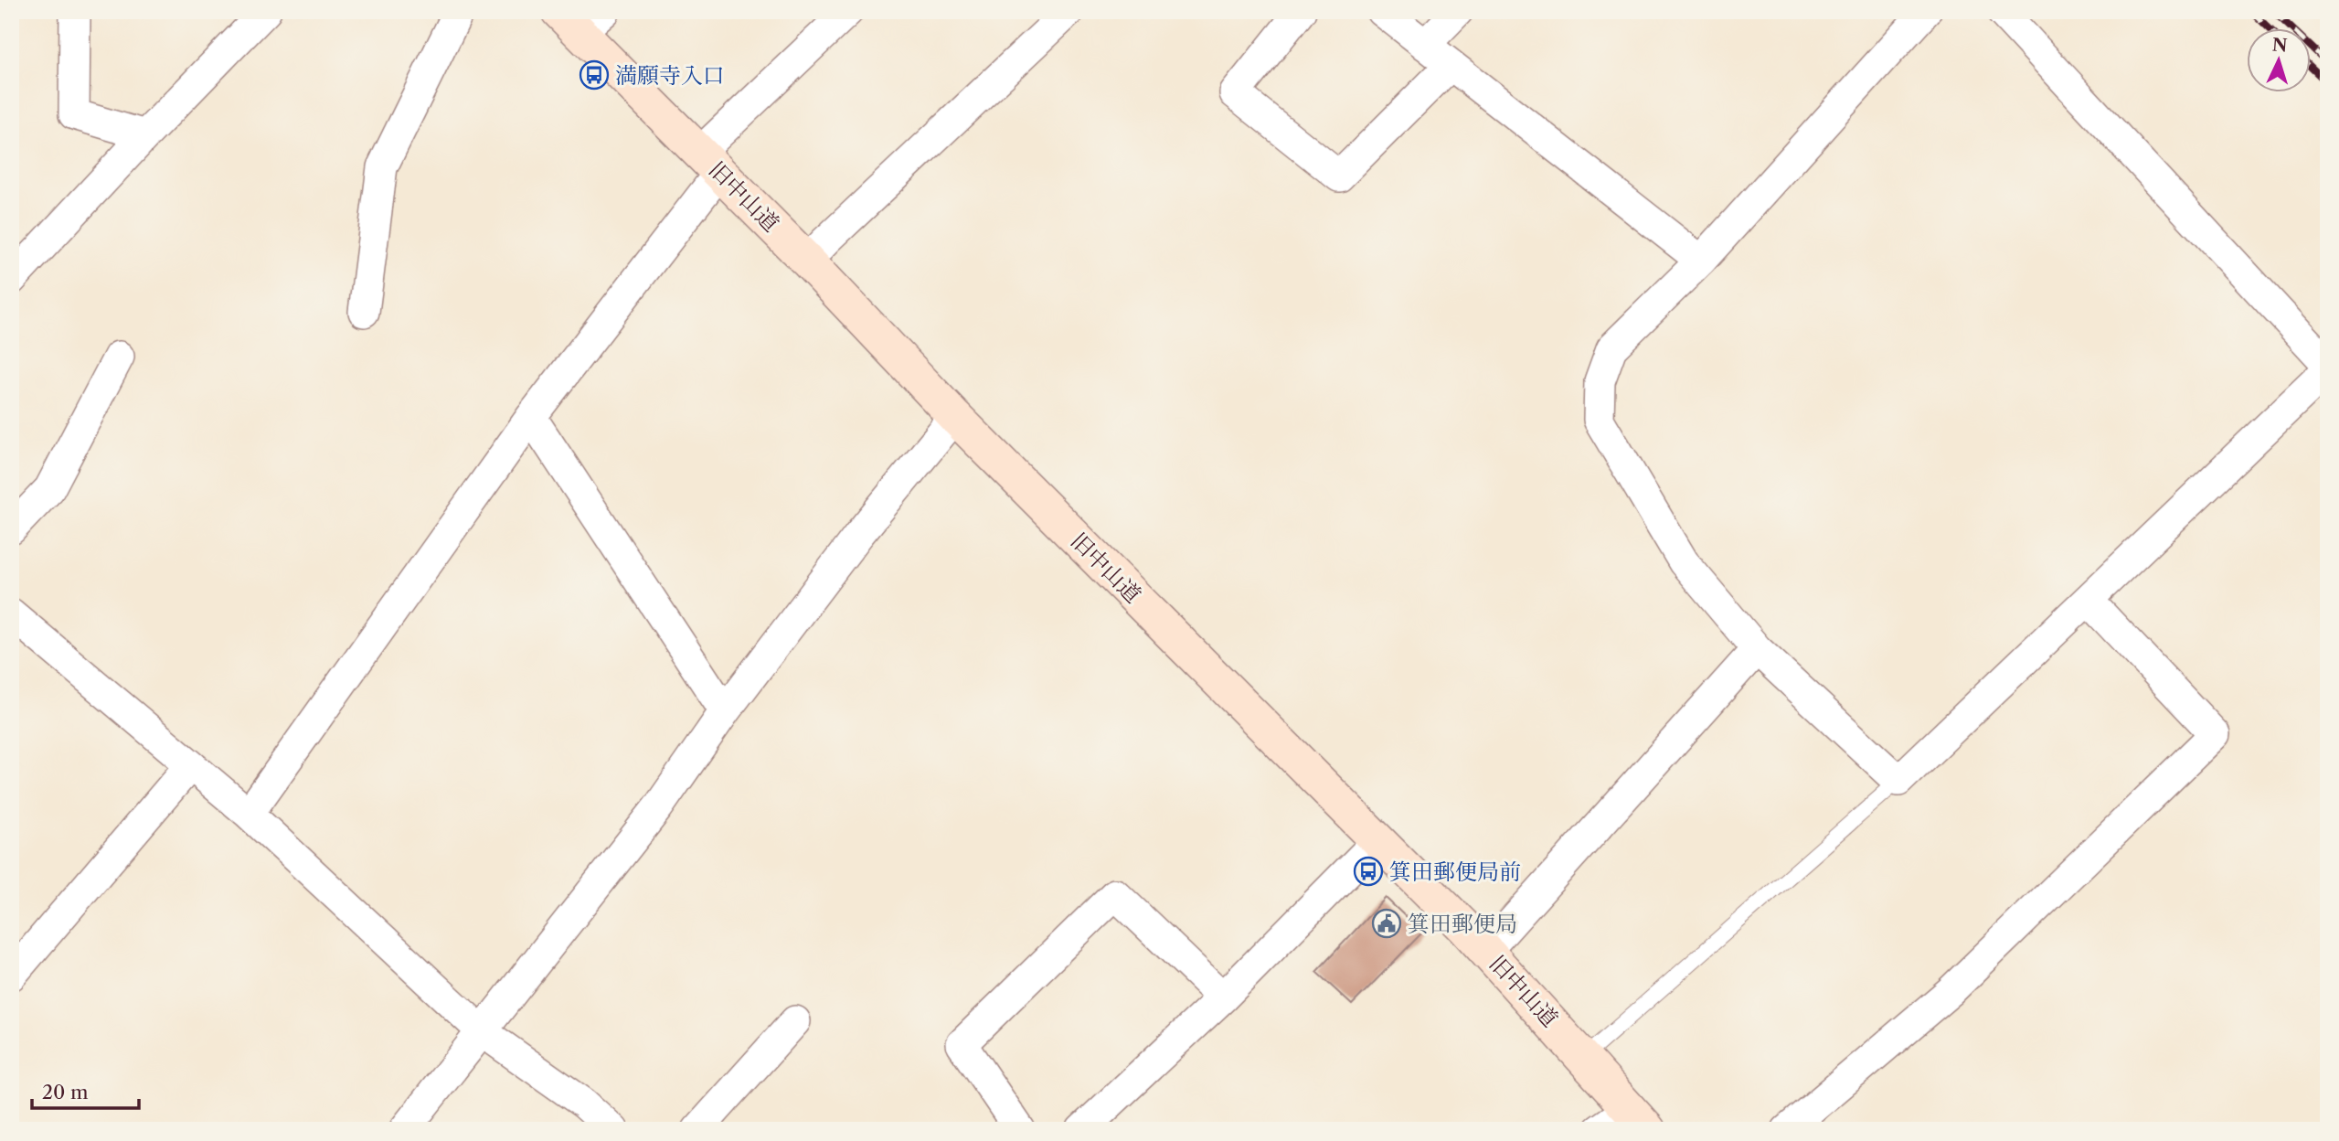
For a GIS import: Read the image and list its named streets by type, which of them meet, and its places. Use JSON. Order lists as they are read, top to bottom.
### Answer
{
  "streets": {
    "main road": ["旧中山道"]
  },
  "places": {
    "bus stop": ["満願寺入口", "箕田郵便局前"],
    "public building": ["箕田郵便局"]
  },
  "scale_bar": "20 m",
  "north": "top"
}
